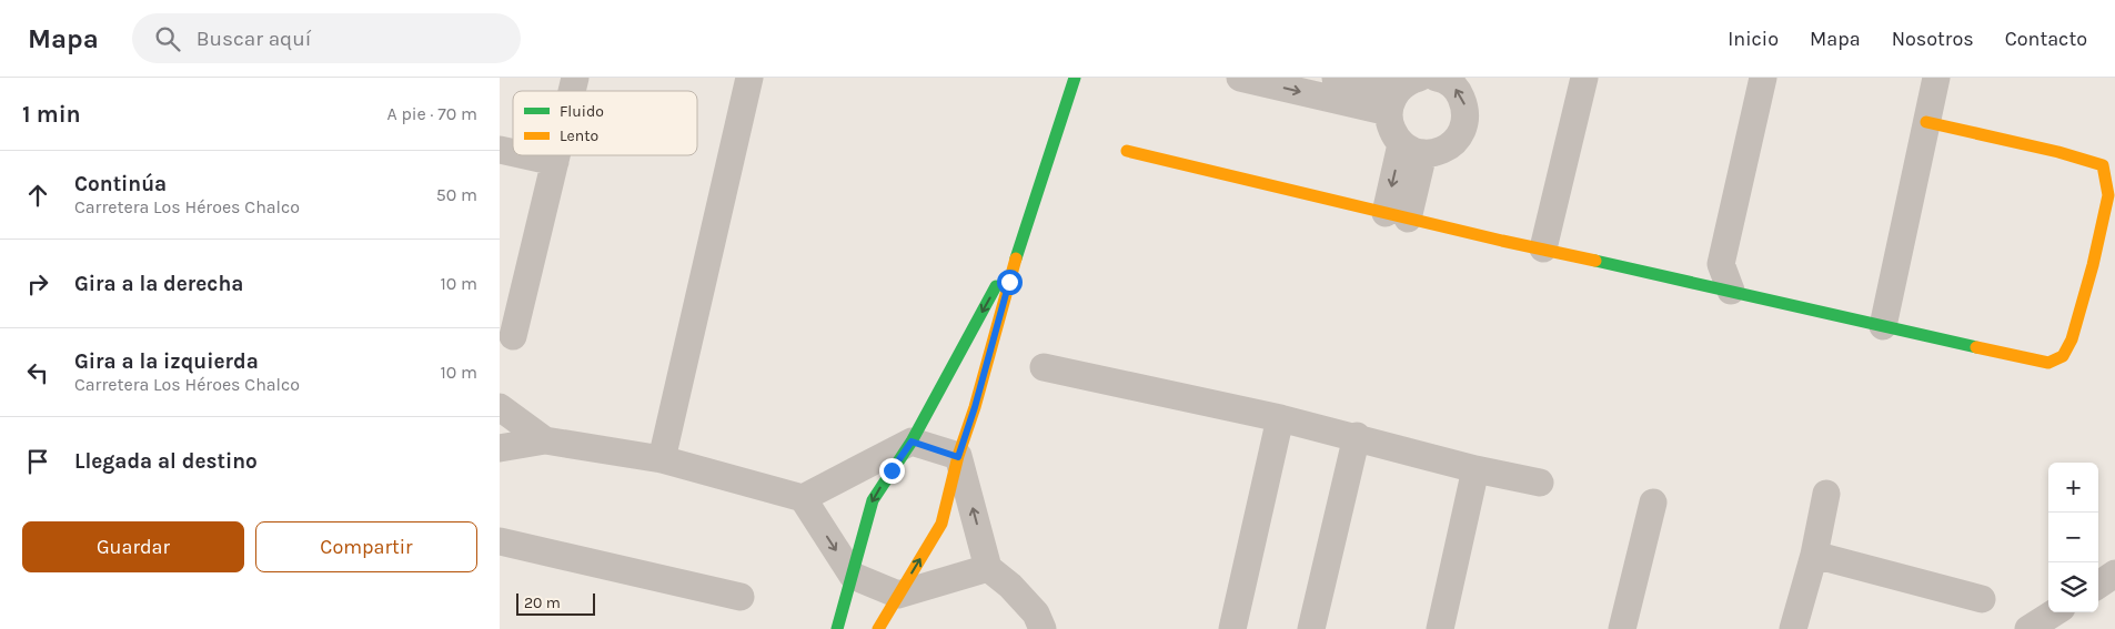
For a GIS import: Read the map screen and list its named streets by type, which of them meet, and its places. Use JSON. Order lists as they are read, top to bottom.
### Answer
{
  "legend": ["Fluido", "Lento"],
  "scale_bar": "20 m",
  "page": {
    "header": "Mapa",
    "search": "Buscar aquí",
    "nav": [
      "Inicio",
      "Mapa",
      "Nosotros",
      "Contacto"
    ],
    "heading": ["1 min", "A pie · 70 m"],
    "list": [
      ["Continúa", "Carretera Los Héroes Chalco", "50 m"],
      ["Gira a la derecha", "10 m"],
      ["Gira a la izquierda", "Carretera Los Héroes Chalco", "10 m"],
      "Llegada al destino"
    ],
    "map_buttons": ["+", "−"],
    "buttons": ["Guardar", "Compartir"],
    "scale": "20 m"
  }
}
